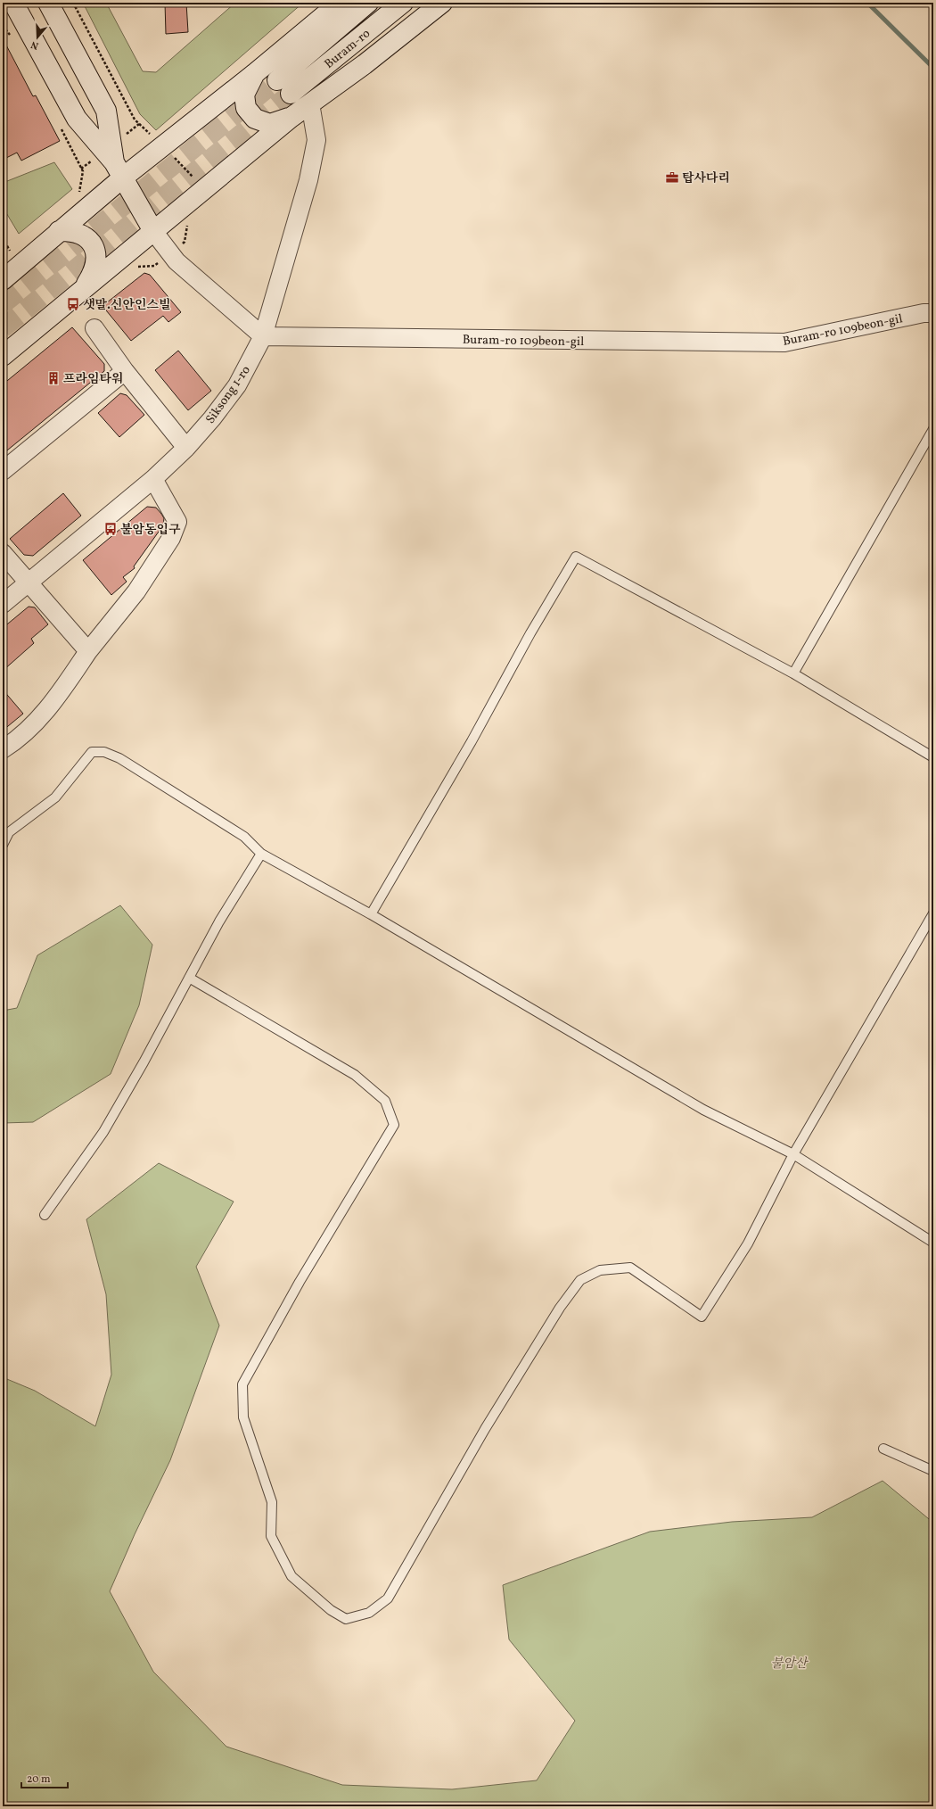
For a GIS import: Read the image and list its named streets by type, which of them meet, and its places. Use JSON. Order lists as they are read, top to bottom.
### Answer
{
  "streets": {
    "street": ["Buram-ro", "Buram-ro 109beon-gil", "Siksong 1-ro"]
  },
  "crossings": [
    ["Buram-ro 109beon-gil", "Siksong 1-ro"]
  ],
  "parks": ["불암산"],
  "places": {
    "office": ["탑사다리"],
    "bus stop": ["샛말.신안인스빌", "불암동입구"],
    "building": ["프라임타워"]
  },
  "scale_bar": "20 m",
  "north": "bottom"
}
